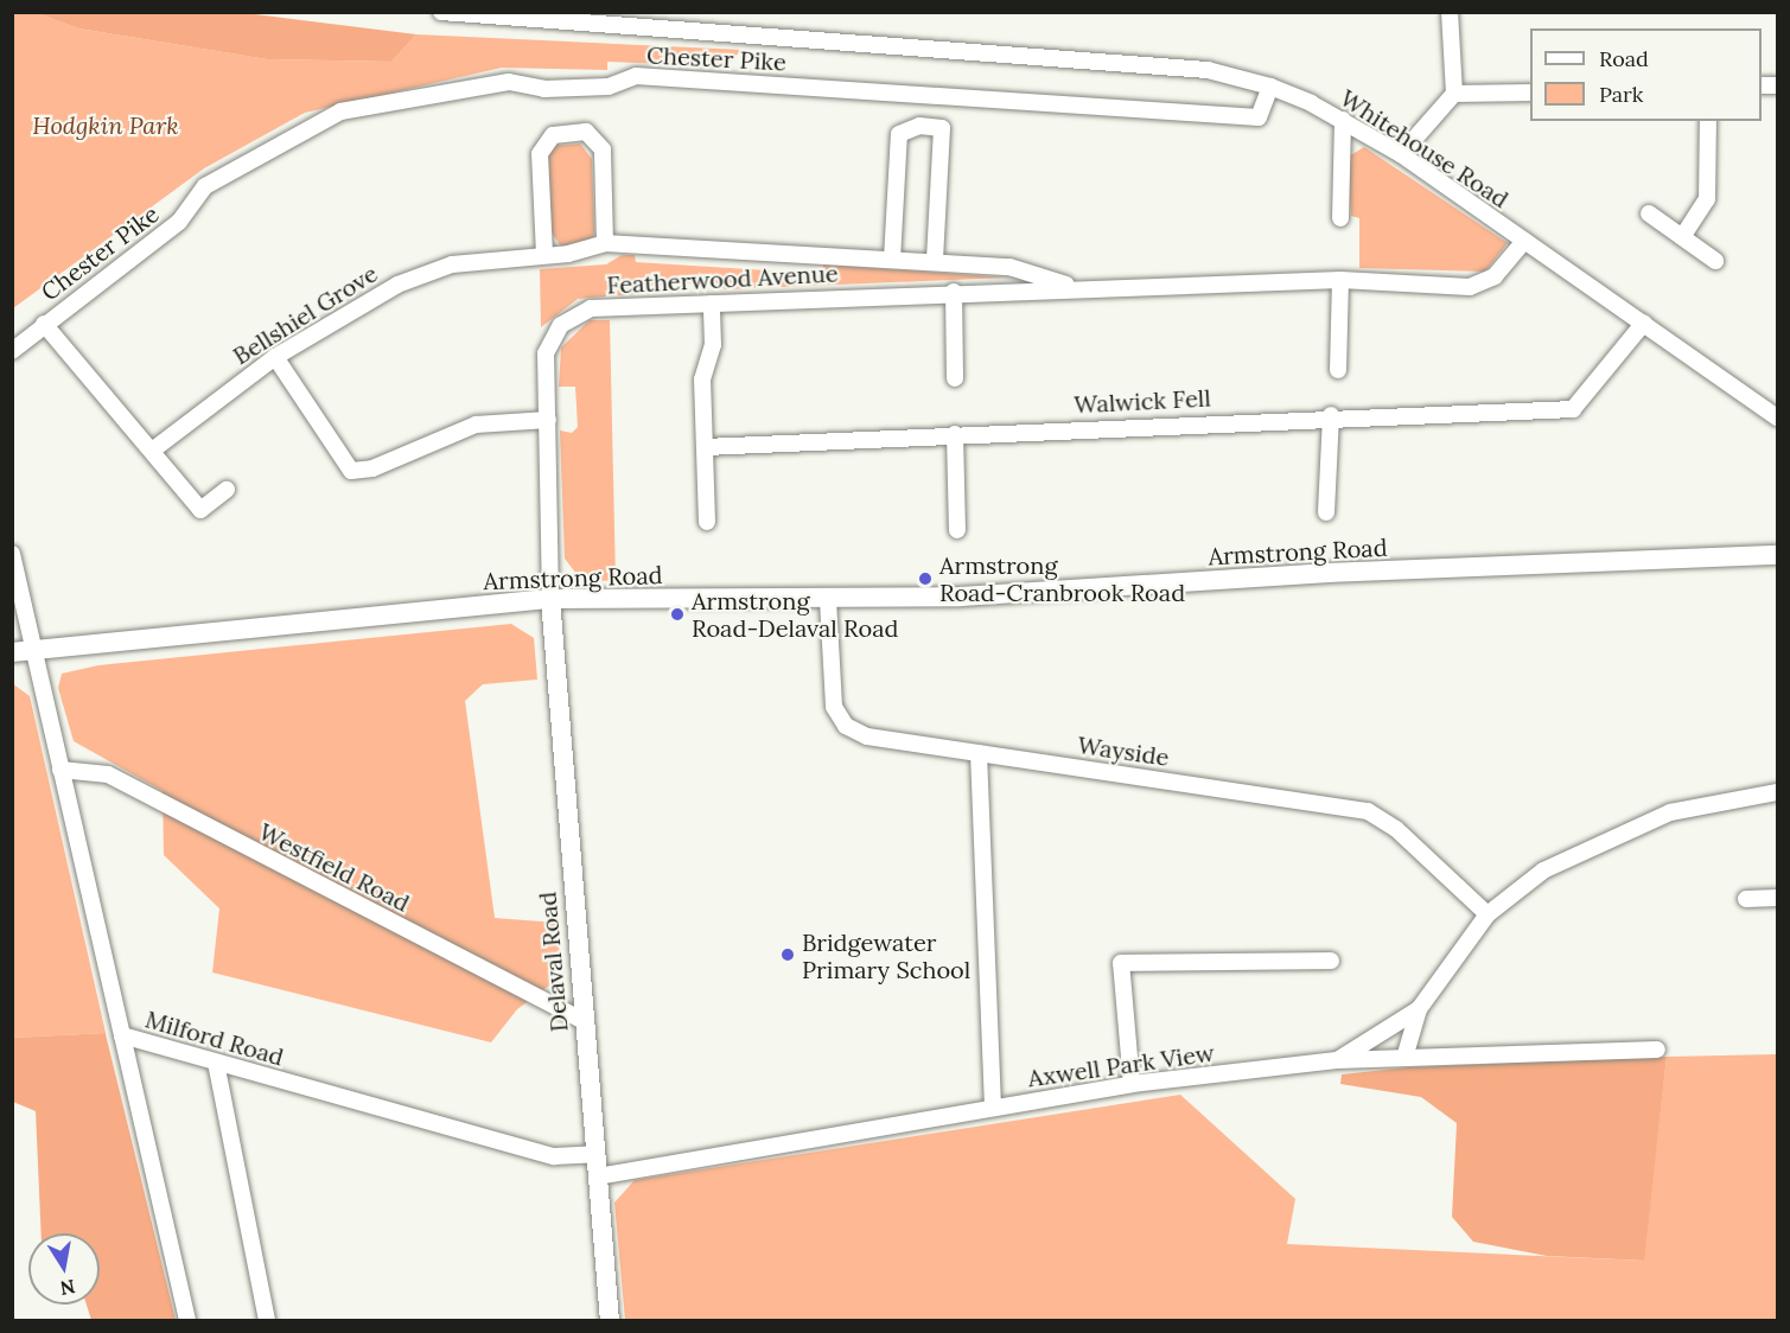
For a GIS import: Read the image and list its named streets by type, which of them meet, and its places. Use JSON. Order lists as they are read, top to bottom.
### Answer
{
  "streets": {
    "street": [
      "Chester Pike",
      "Whitehouse Road",
      "Featherwood Avenue",
      "Bellshiel Grove",
      "Walwick Fell",
      "Armstrong Road",
      "Wayside",
      "Westfield Road",
      "Delaval Road",
      "Milford Road",
      "Axwell Park View"
    ]
  },
  "crossings": [
    ["Chester Pike", "Whitehouse Road"],
    ["Whitehouse Road", "Featherwood Avenue"],
    ["Whitehouse Road", "Walwick Fell"],
    ["Featherwood Avenue", "Bellshiel Grove"],
    ["Featherwood Avenue", "Armstrong Road"],
    ["Featherwood Avenue", "Delaval Road"],
    ["Armstrong Road", "Wayside"],
    ["Armstrong Road", "Delaval Road"],
    ["Armstrong Road", "Milford Road"],
    ["Westfield Road", "Delaval Road"],
    ["Westfield Road", "Milford Road"],
    ["Delaval Road", "Milford Road"],
    ["Delaval Road", "Axwell Park View"]
  ],
  "parks": ["Hodgkin Park"],
  "places": ["Armstrong Road-Cranbrook Road", "Armstrong Road-Delaval Road", "Bridgewater Primary School"],
  "legend": ["Road", "Park"],
  "north": "bottom"
}
